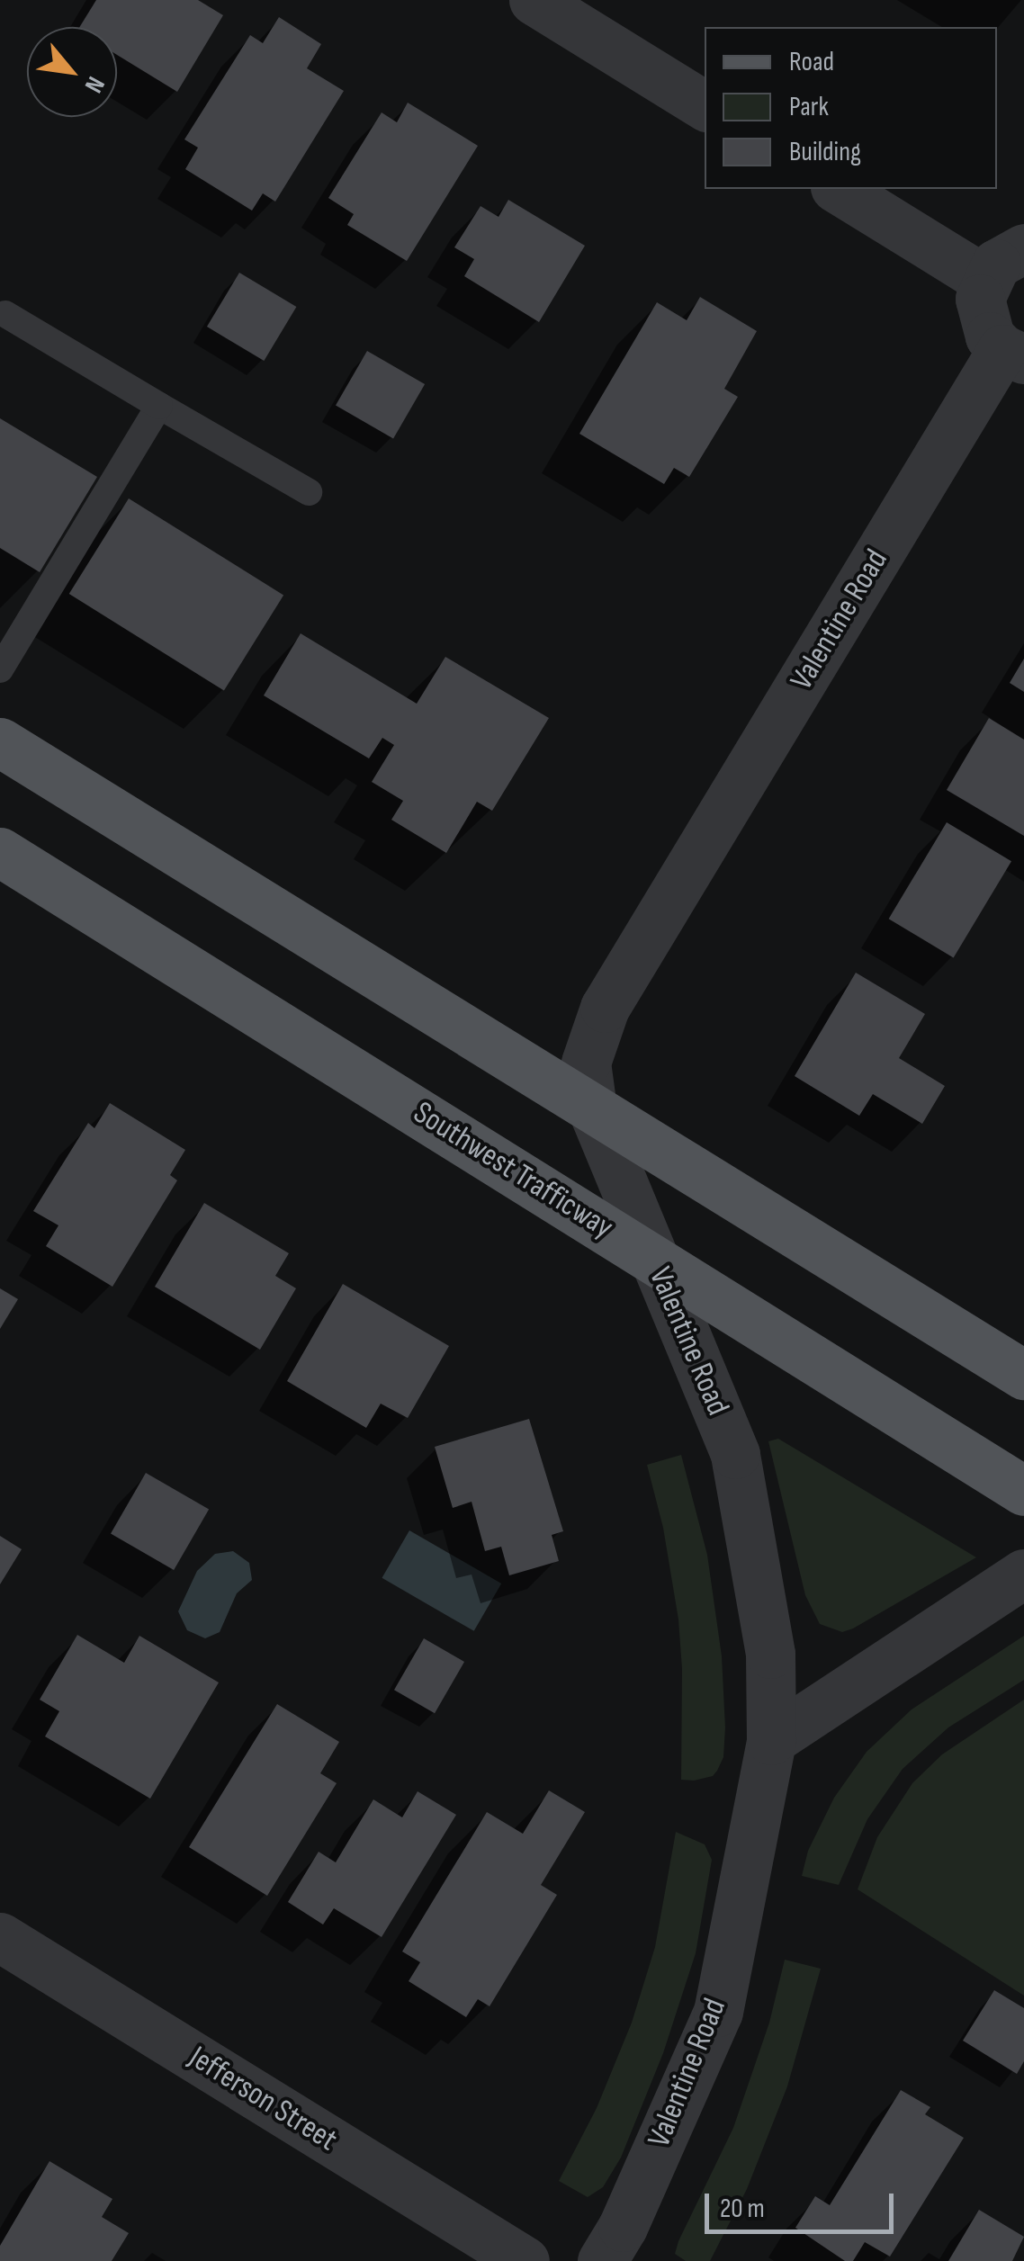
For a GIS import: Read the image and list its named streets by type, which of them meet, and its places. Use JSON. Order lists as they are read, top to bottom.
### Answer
{
  "streets": {
    "main road": ["Southwest Trafficway"],
    "street": ["Valentine Road", "Jefferson Street"]
  },
  "crossings": [
    ["Valentine Road", "Southwest Trafficway"]
  ],
  "legend": ["Road", "Park", "Building"],
  "scale_bar": "20 m",
  "north": "bottom right"
}
